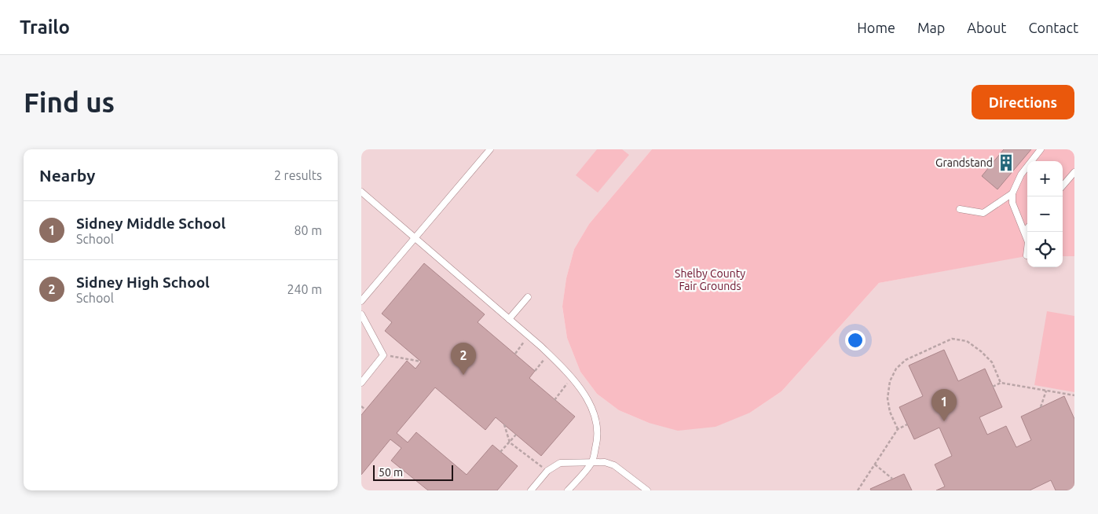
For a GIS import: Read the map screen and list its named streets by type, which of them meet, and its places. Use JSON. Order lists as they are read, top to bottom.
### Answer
{
  "parks": ["Shelby County Fair Grounds"],
  "places": {
    "building": ["Grandstand"]
  },
  "scale_bar": "50 m",
  "page": {
    "header": "Trailo",
    "nav": [
      "Home",
      "Map",
      "About",
      "Contact"
    ],
    "buttons": "Directions",
    "title": "Find us",
    "heading": ["Nearby", "2 results"],
    "map_buttons": ["+", "−"],
    "list": [
      {
        "mark": "1",
        "name": "Sidney Middle School",
        "note": "School",
        "value": "80 m"
      },
      {
        "mark": "2",
        "name": "Sidney High School",
        "note": "School",
        "value": "240 m"
      }
    ],
    "pins": ["2", "1"],
    "scale": "50 m"
  }
}
